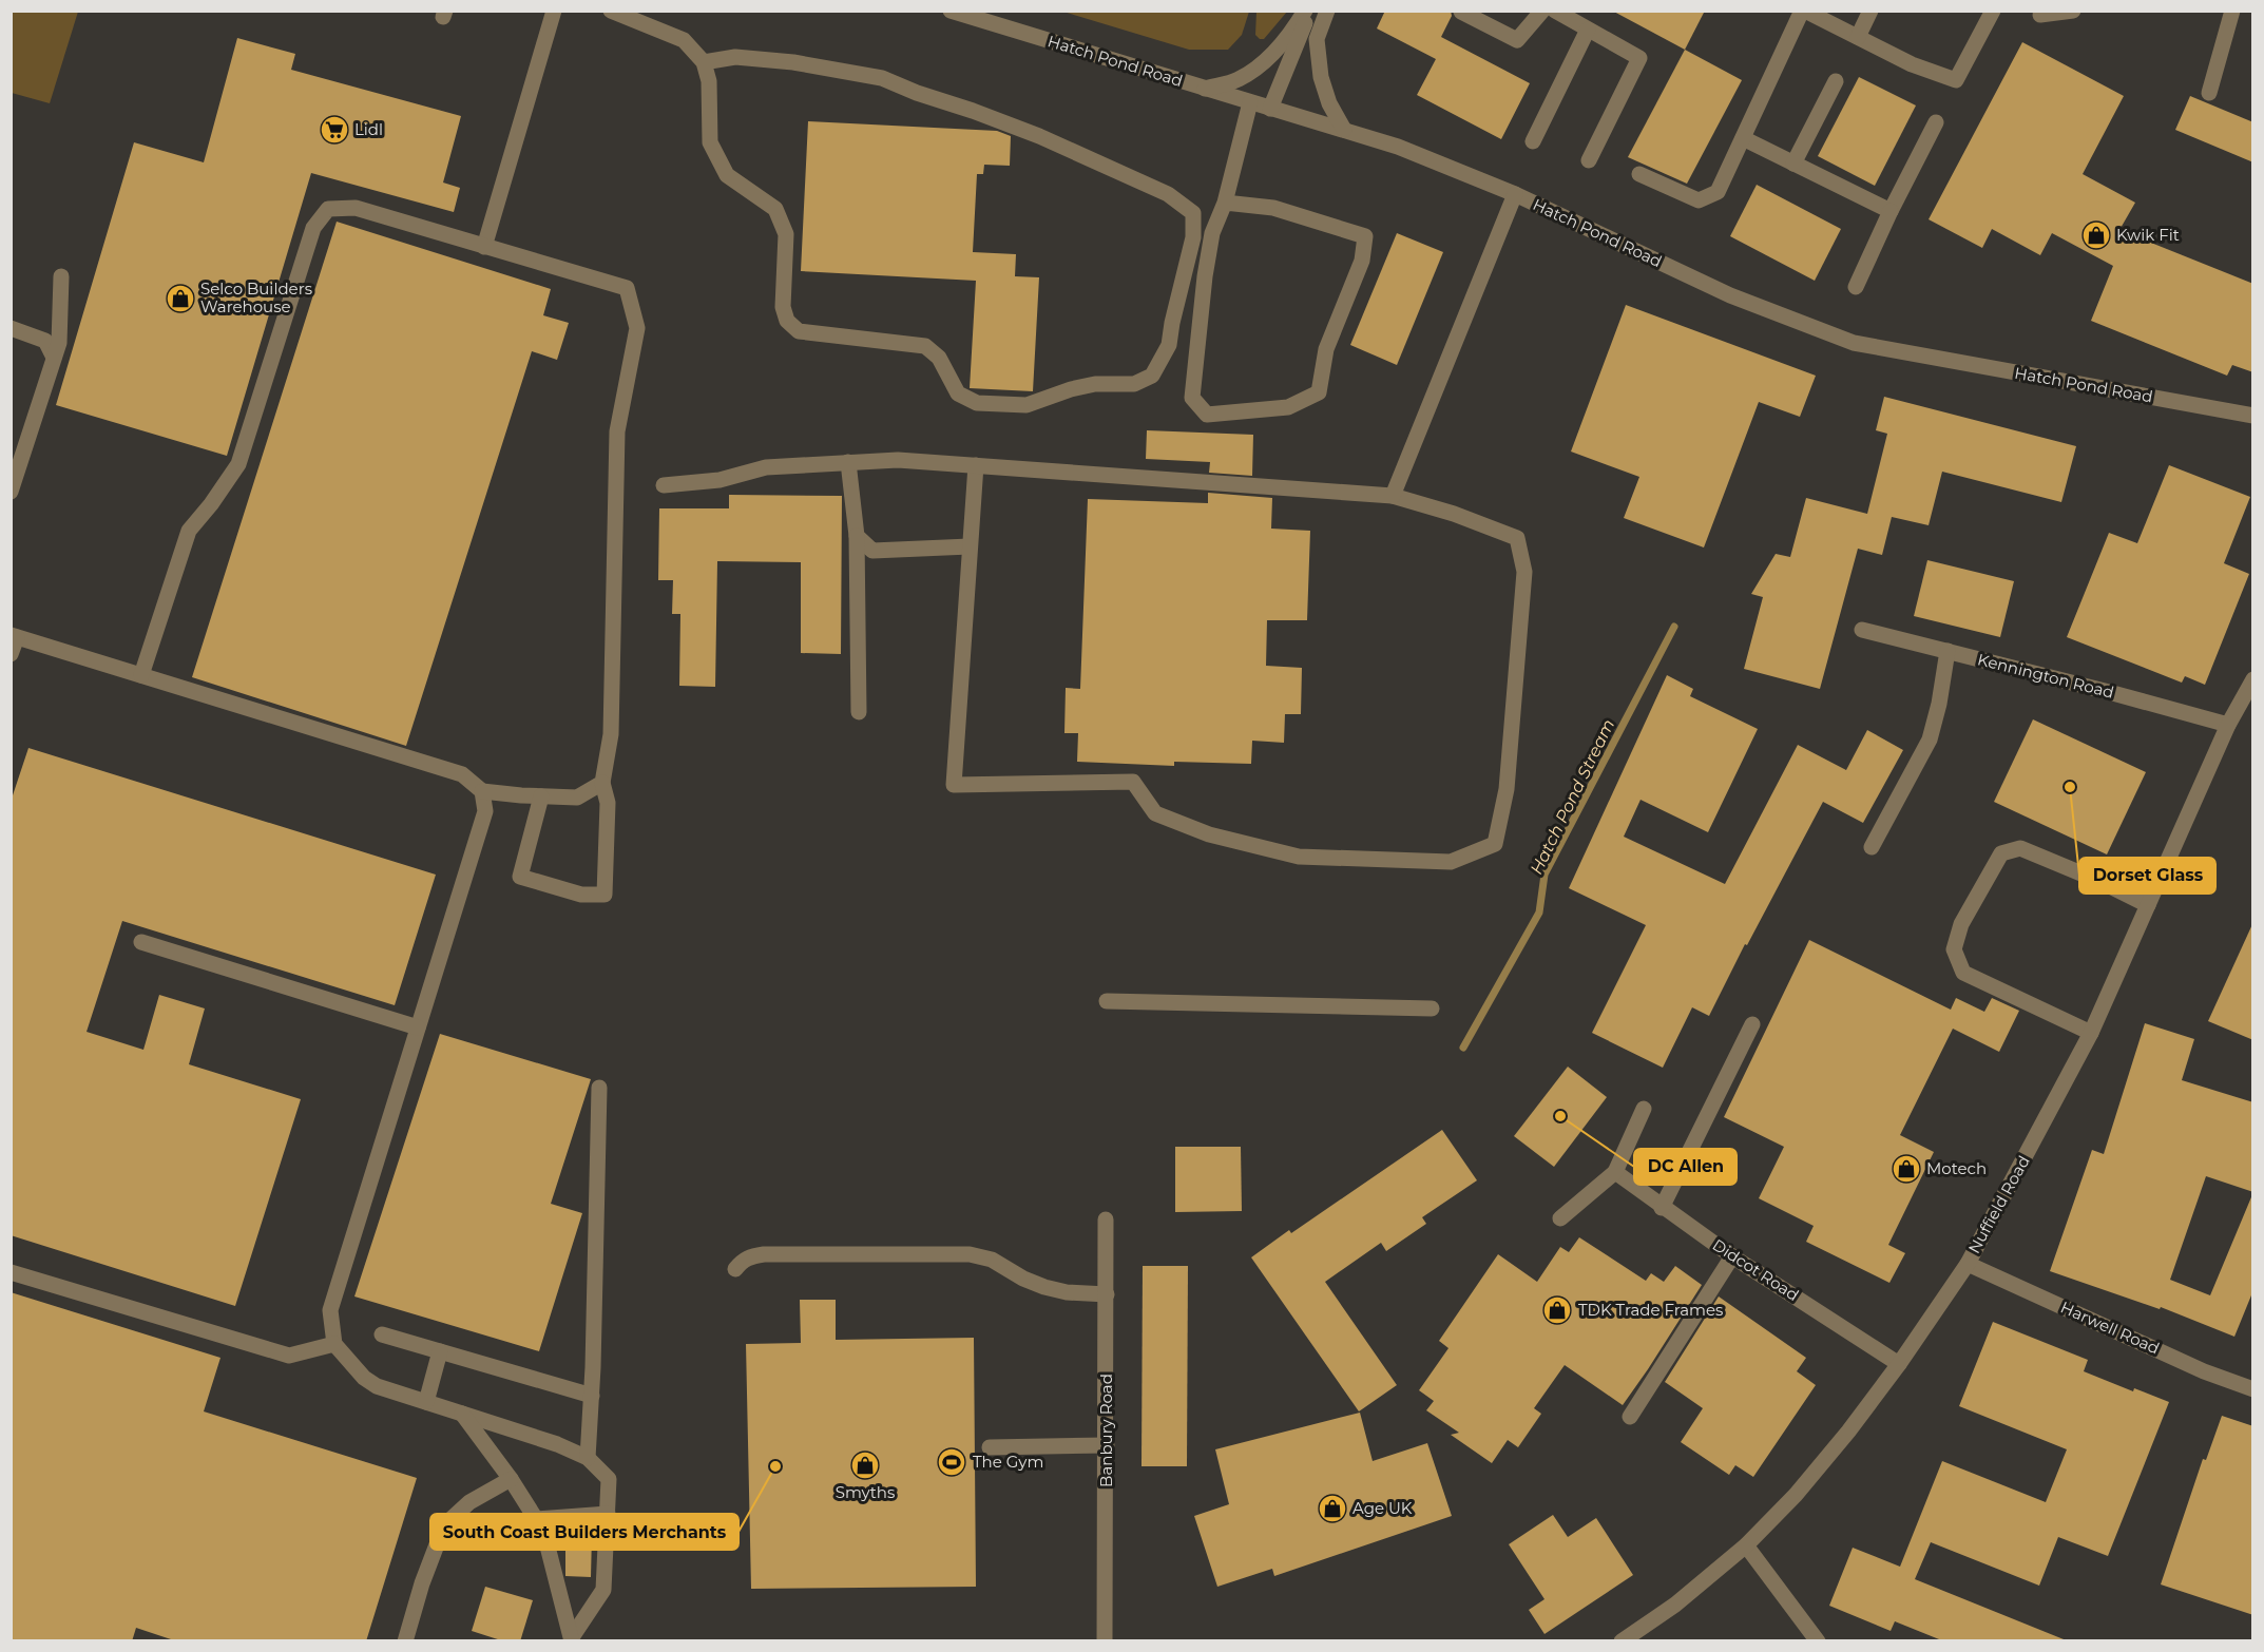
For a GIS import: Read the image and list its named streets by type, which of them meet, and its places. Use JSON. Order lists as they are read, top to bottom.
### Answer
{
  "streets": {
    "street": [
      "Hatch Pond Road",
      "Kennington Road",
      "Nuffield Road",
      "Didcot Road",
      "Harwell Road",
      "Banbury Road"
    ]
  },
  "crossings": [
    ["Kennington Road", "Nuffield Road"],
    ["Nuffield Road", "Didcot Road"],
    ["Nuffield Road", "Harwell Road"]
  ],
  "water": ["Hatch Pond Stream"],
  "places": {
    "supermarket": ["Lidl"],
    "shop": [
      "Kwik Fit",
      "Selco Builders Warehouse",
      "Motech",
      "TDK Trade Frames",
      "Smyths",
      "Age UK"
    ],
    "other": ["Dorset Glass", "DC Allen", "South Coast Builders Merchants"],
    "sports": ["The Gym"]
  }
}
